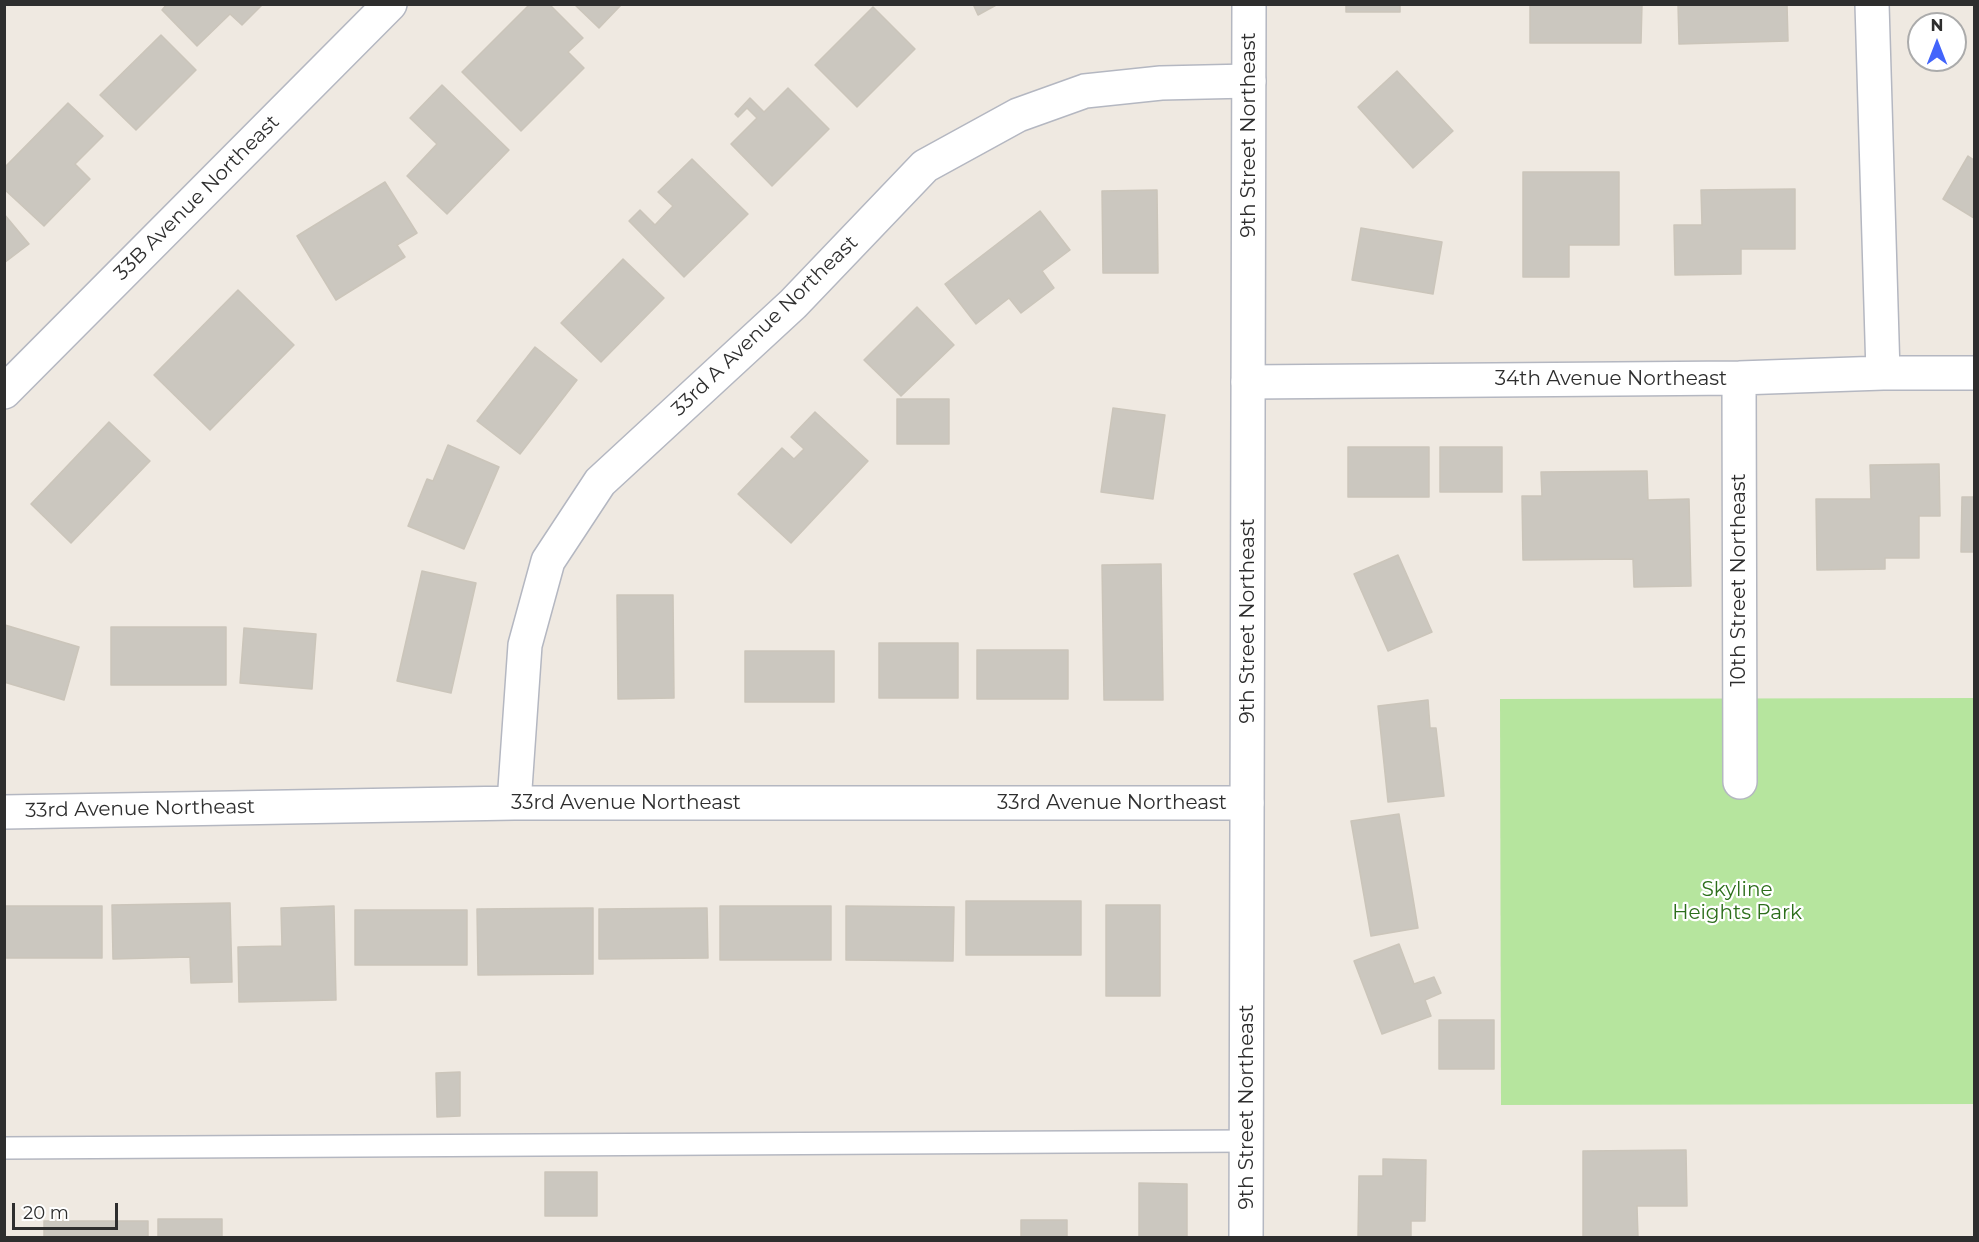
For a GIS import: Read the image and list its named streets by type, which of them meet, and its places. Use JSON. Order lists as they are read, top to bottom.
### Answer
{
  "streets": {
    "street": [
      "9th Street Northeast",
      "33B Avenue Northeast",
      "33rd A Avenue Northeast",
      "34th Avenue Northeast",
      "10th Street Northeast",
      "33rd Avenue Northeast"
    ]
  },
  "crossings": [
    ["9th Street Northeast", "33rd A Avenue Northeast"],
    ["9th Street Northeast", "34th Avenue Northeast"],
    ["9th Street Northeast", "33rd Avenue Northeast"],
    ["33rd A Avenue Northeast", "33rd Avenue Northeast"],
    ["34th Avenue Northeast", "10th Street Northeast"]
  ],
  "parks": ["Skyline Heights Park"],
  "scale_bar": "20 m",
  "north": "top"
}
